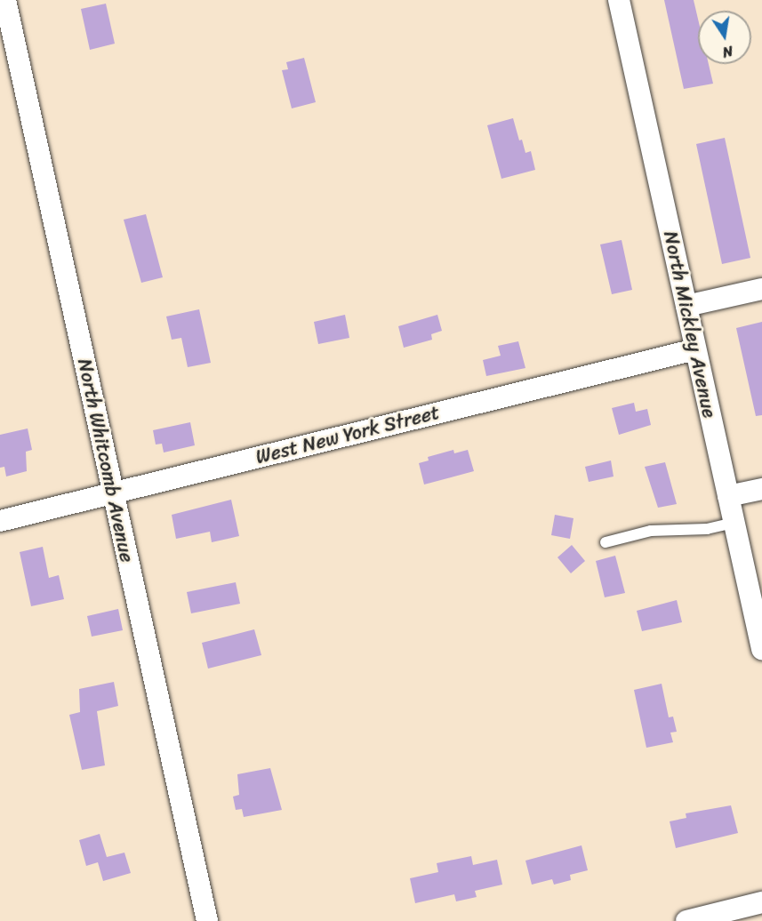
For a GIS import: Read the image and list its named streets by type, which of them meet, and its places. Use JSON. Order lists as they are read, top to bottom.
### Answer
{
  "streets": {
    "street": ["North Mickley Avenue", "West New York Street", "North Whitcomb Avenue"]
  },
  "crossings": [
    ["North Mickley Avenue", "West New York Street"],
    ["West New York Street", "North Whitcomb Avenue"]
  ],
  "north": "bottom"
}
